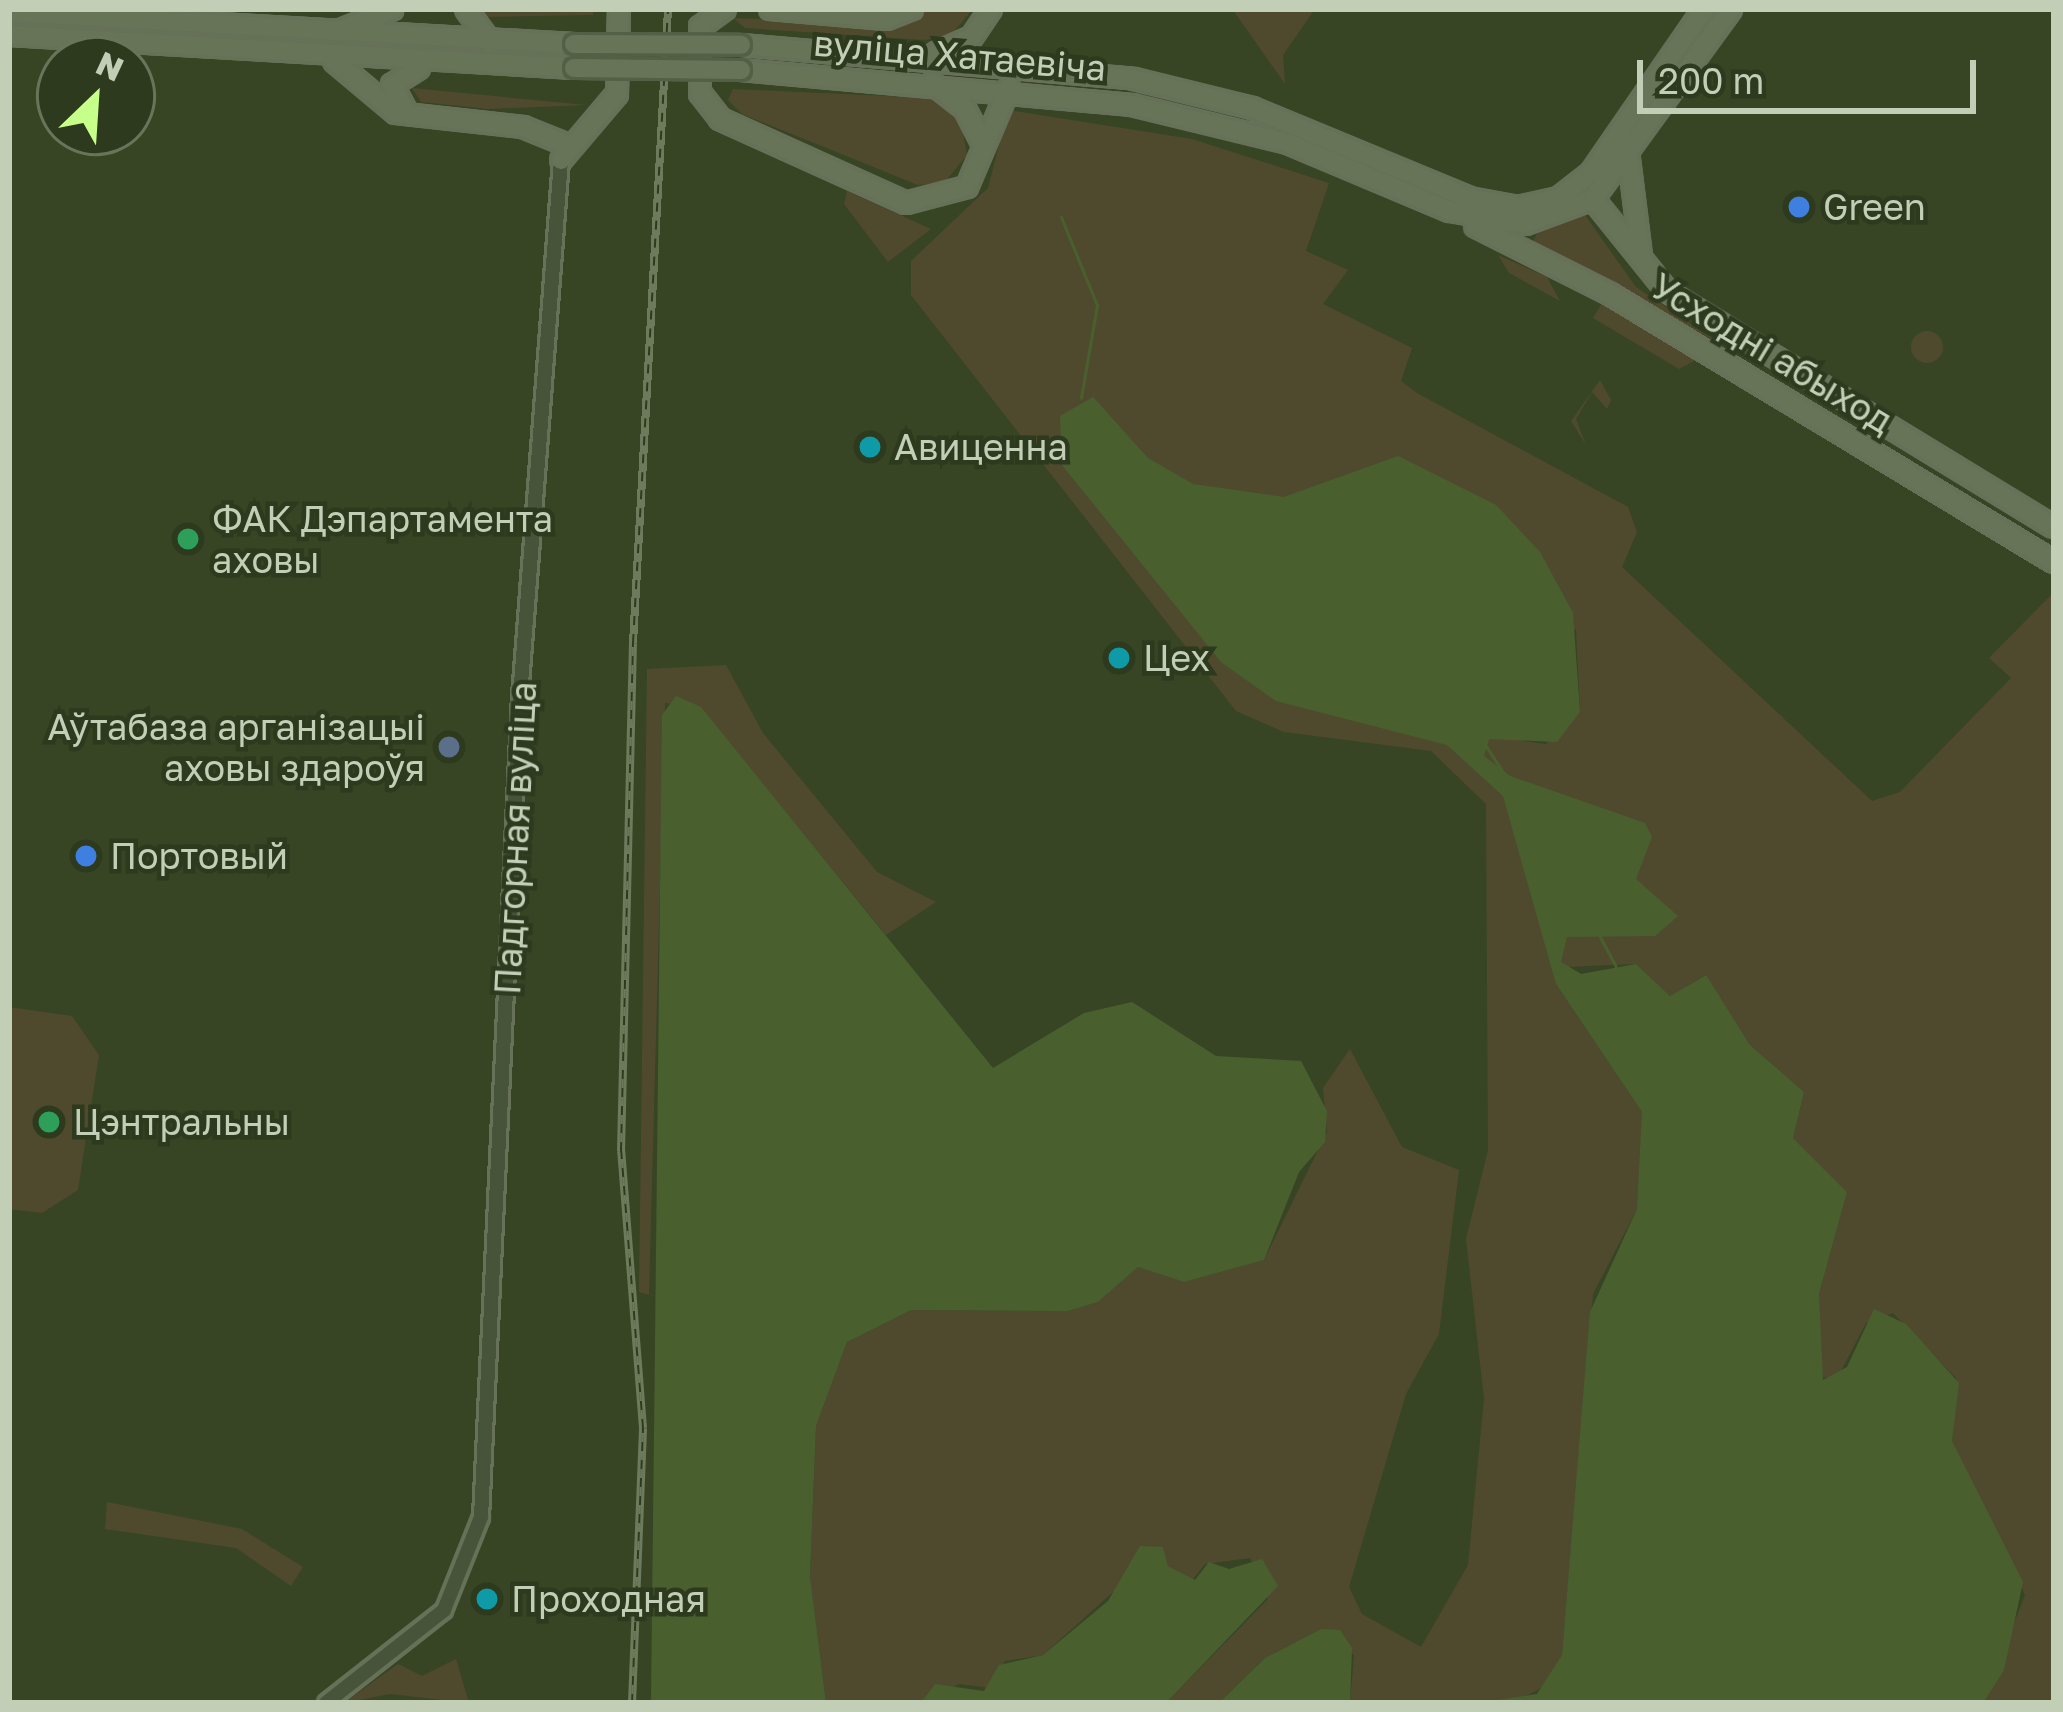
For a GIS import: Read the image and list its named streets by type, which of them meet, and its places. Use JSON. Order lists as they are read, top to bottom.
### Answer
{
  "streets": {
    "main road": ["вуліца Хатаевіча", "Усходні абыход"],
    "street": ["Падгорная вуліца"]
  },
  "crossings": [
    ["вуліца Хатаевіча", "Усходні абыход"]
  ],
  "places": [
    "Green",
    "Авиценна",
    "ФАК Дэпартамента аховы",
    "Цех",
    "Аўтабаза арганізацыі аховы здароўя",
    "Портовый",
    "Цэнтральны",
    "Проходная"
  ],
  "scale_bar": "200 m",
  "north": "top right"
}
